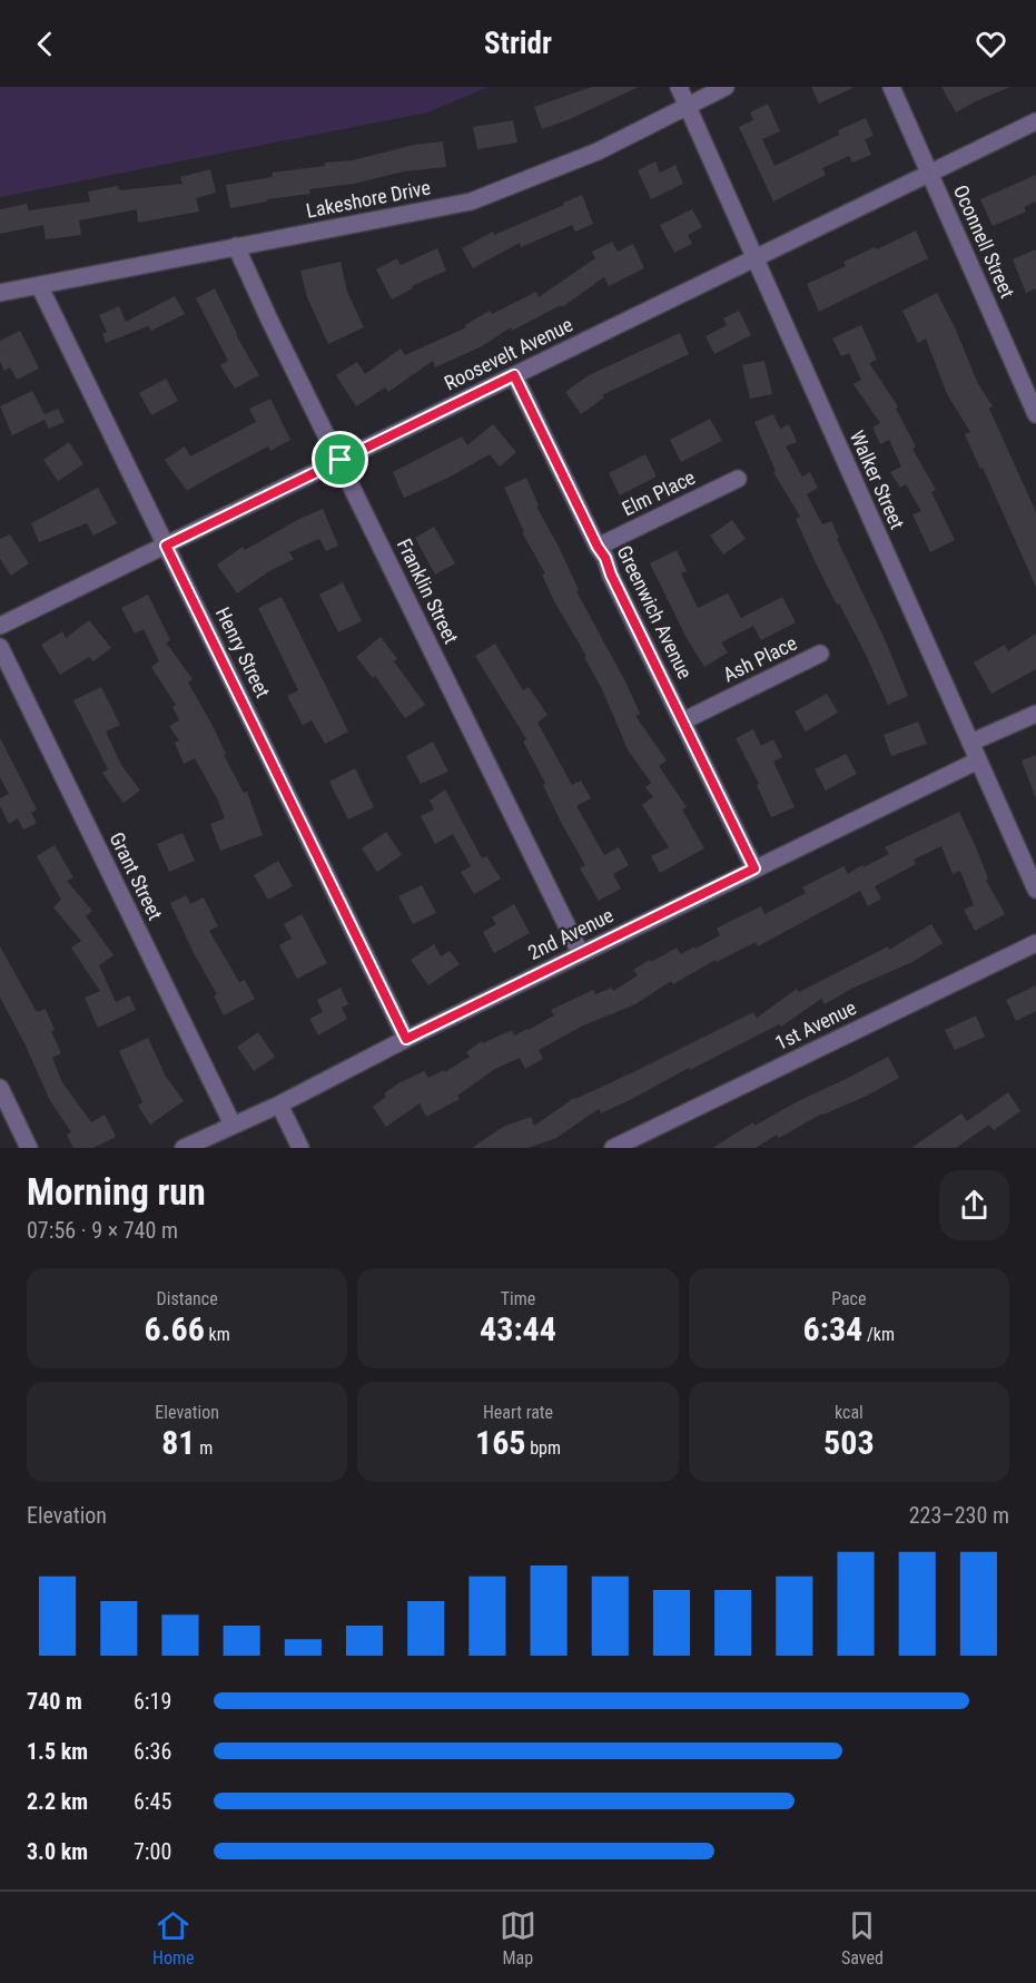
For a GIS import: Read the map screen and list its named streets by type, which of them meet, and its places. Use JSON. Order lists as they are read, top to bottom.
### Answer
{
  "streets": {
    "street": [
      "Lakeshore Drive",
      "Oconnell Street",
      "Roosevelt Avenue",
      "Walker Street",
      "Elm Place",
      "Franklin Street",
      "Greenwich Avenue",
      "Henry Street",
      "Ash Place",
      "Grant Street",
      "2nd Avenue",
      "1st Avenue"
    ]
  },
  "crossings": [
    ["Lakeshore Drive", "Walker Street"],
    ["Lakeshore Drive", "Franklin Street"],
    ["Lakeshore Drive", "Henry Street"],
    ["Oconnell Street", "Roosevelt Avenue"],
    ["Roosevelt Avenue", "Walker Street"],
    ["Roosevelt Avenue", "Franklin Street"],
    ["Roosevelt Avenue", "Greenwich Avenue"],
    ["Roosevelt Avenue", "Henry Street"],
    ["Walker Street", "2nd Avenue"],
    ["Elm Place", "Greenwich Avenue"],
    ["Franklin Street", "2nd Avenue"],
    ["Greenwich Avenue", "Ash Place"],
    ["Greenwich Avenue", "2nd Avenue"],
    ["Henry Street", "2nd Avenue"],
    ["Grant Street", "2nd Avenue"]
  ],
  "page": {
    "header": "Stridr",
    "heading": ["Morning run", "07:56 · 9 × 740 m"],
    "stats": [
      ["Distance", "6.66 km"],
      ["Time", "43:44"],
      ["Pace", "6:34 /km"],
      ["Elevation", "81 m"],
      ["Heart rate", "165 bpm"],
      ["kcal", "503"]
    ],
    "chart": ["Elevation", "223–230 m"],
    "list": [
      {
        "name": "740 m",
        "note": "6:19"
      },
      {
        "name": "1.5 km",
        "note": "6:36"
      },
      {
        "name": "2.2 km",
        "note": "6:45"
      },
      {
        "name": "3.0 km",
        "note": "7:00"
      }
    ],
    "tabs": ["Home", "Map", "Saved"]
  }
}
